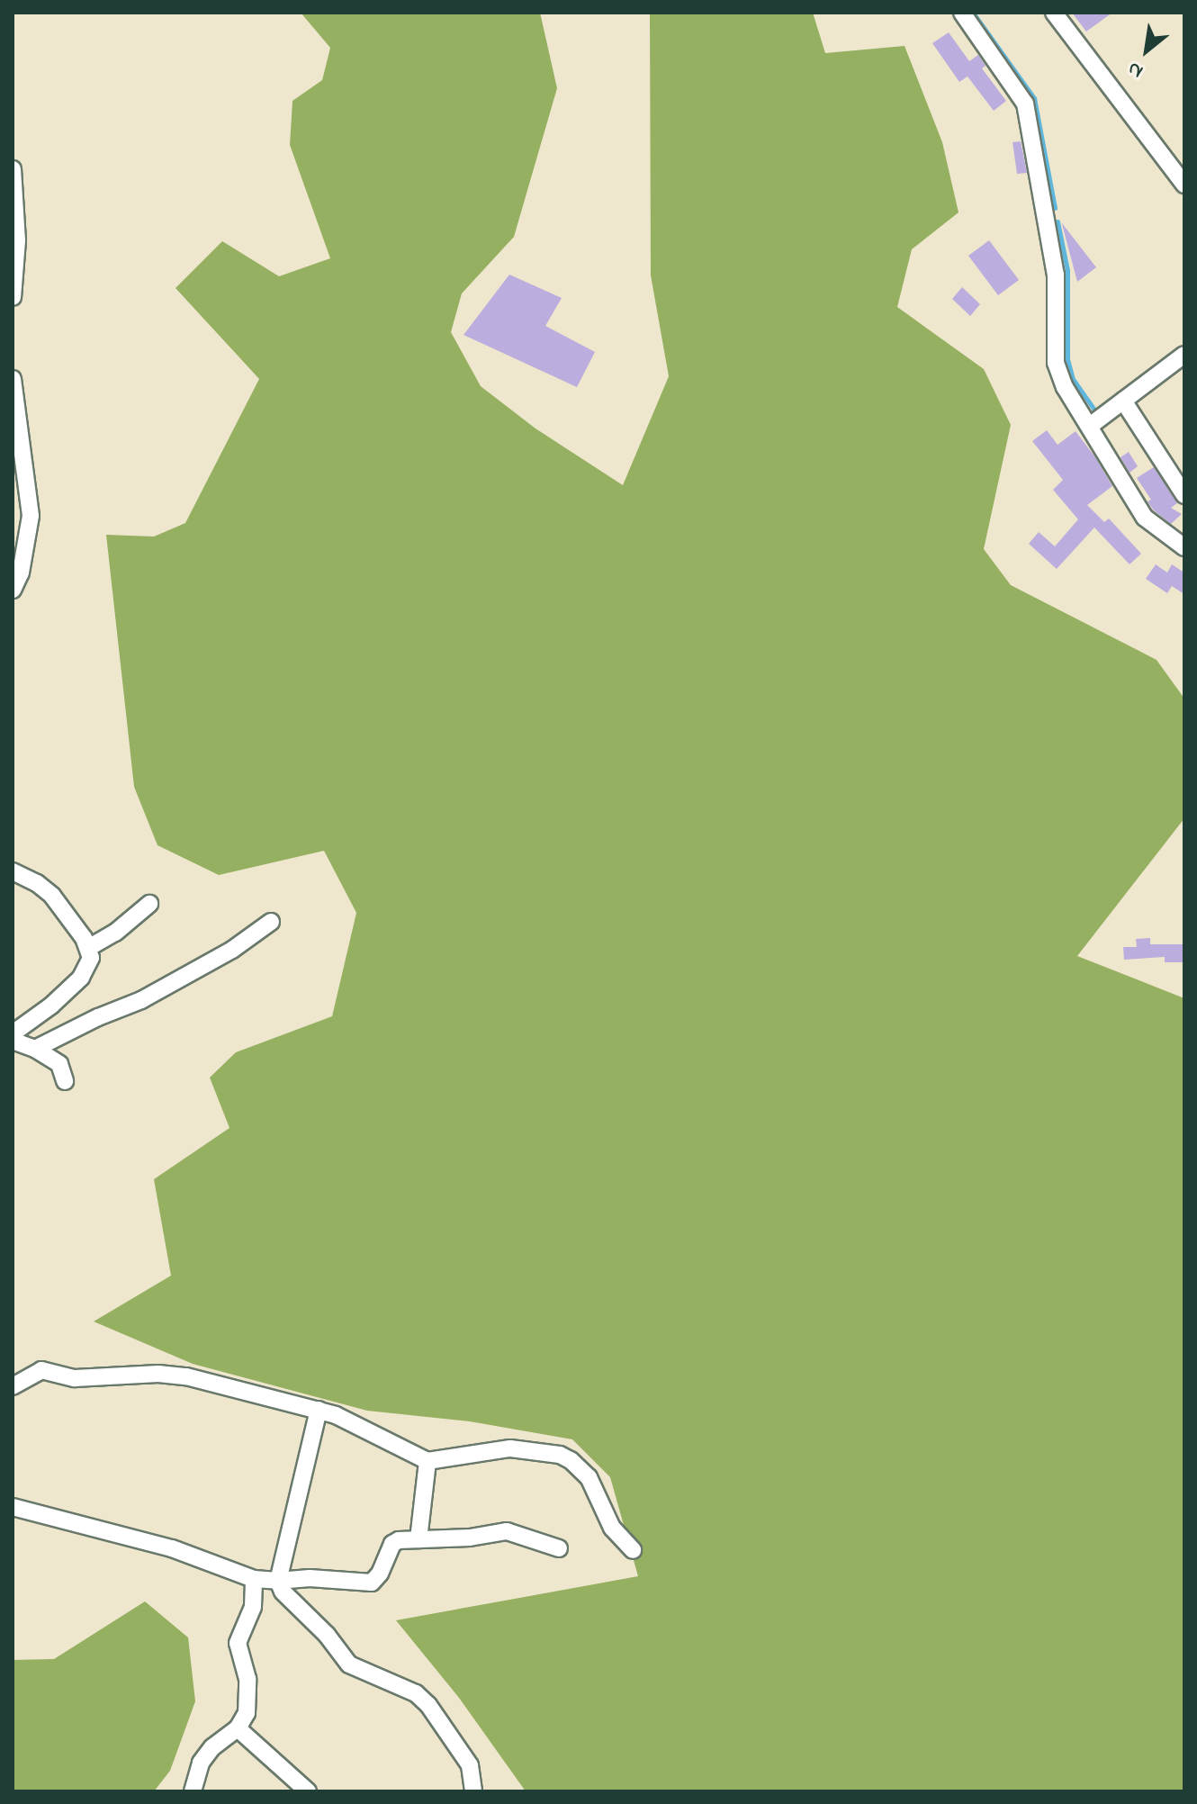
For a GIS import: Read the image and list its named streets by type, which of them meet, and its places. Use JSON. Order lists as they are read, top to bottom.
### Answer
{
  "north": "bottom left"
}
